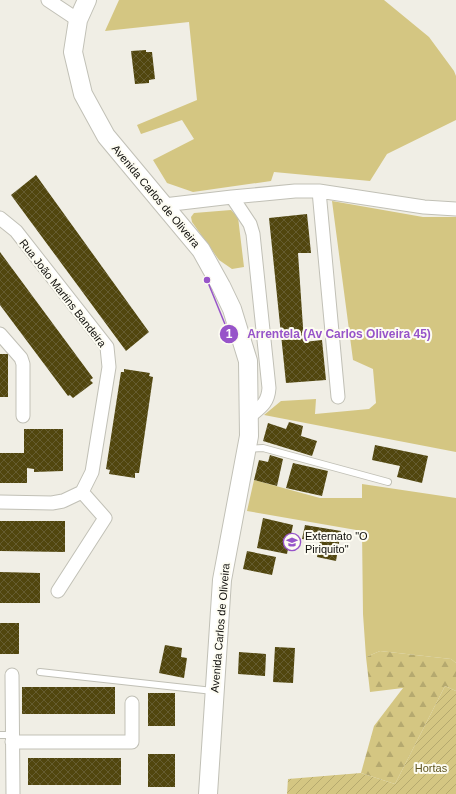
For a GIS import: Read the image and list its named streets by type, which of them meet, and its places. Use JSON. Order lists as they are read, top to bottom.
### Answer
{
  "streets": {
    "main road": ["Avenida Carlos de Oliveira"],
    "street": ["Rua João Martins Bandeira"]
  },
  "parks": ["Hortas"],
  "places": {
    "other": ["Arrentela (Av Carlos Oliveira 45)"],
    "school or university": ["Externato \"O Piriquito\""]
  }
}
